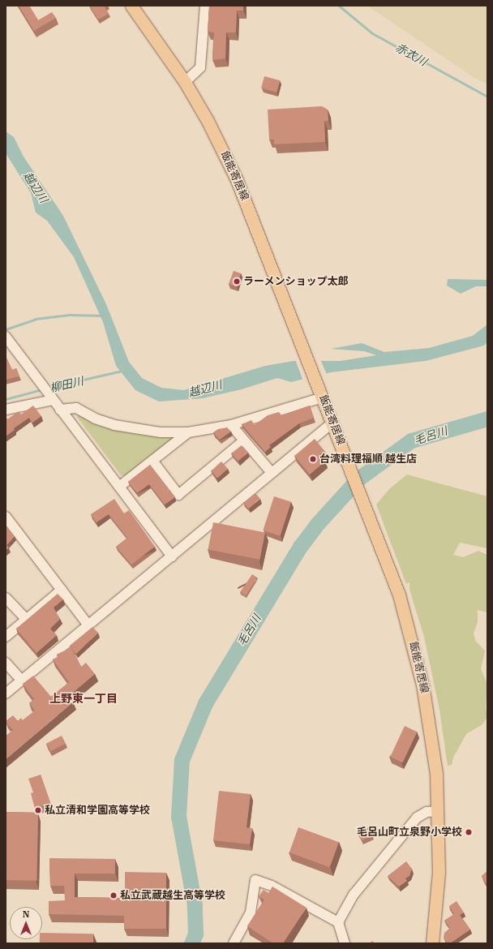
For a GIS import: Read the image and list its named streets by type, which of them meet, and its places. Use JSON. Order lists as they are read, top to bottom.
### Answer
{
  "streets": {
    "main road": ["飯能寄居線"]
  },
  "districts": ["上野東一丁目"],
  "water": [
    "赤衣川",
    "越辺川",
    "柳田川",
    "毛呂川"
  ],
  "places": [
    "ラーメンショップ太郎",
    "台湾料理福順 越生店",
    "私立清和学園高等学校",
    "毛呂山町立泉野小学校",
    "私立武蔵越生高等学校"
  ],
  "north": "top"
}
